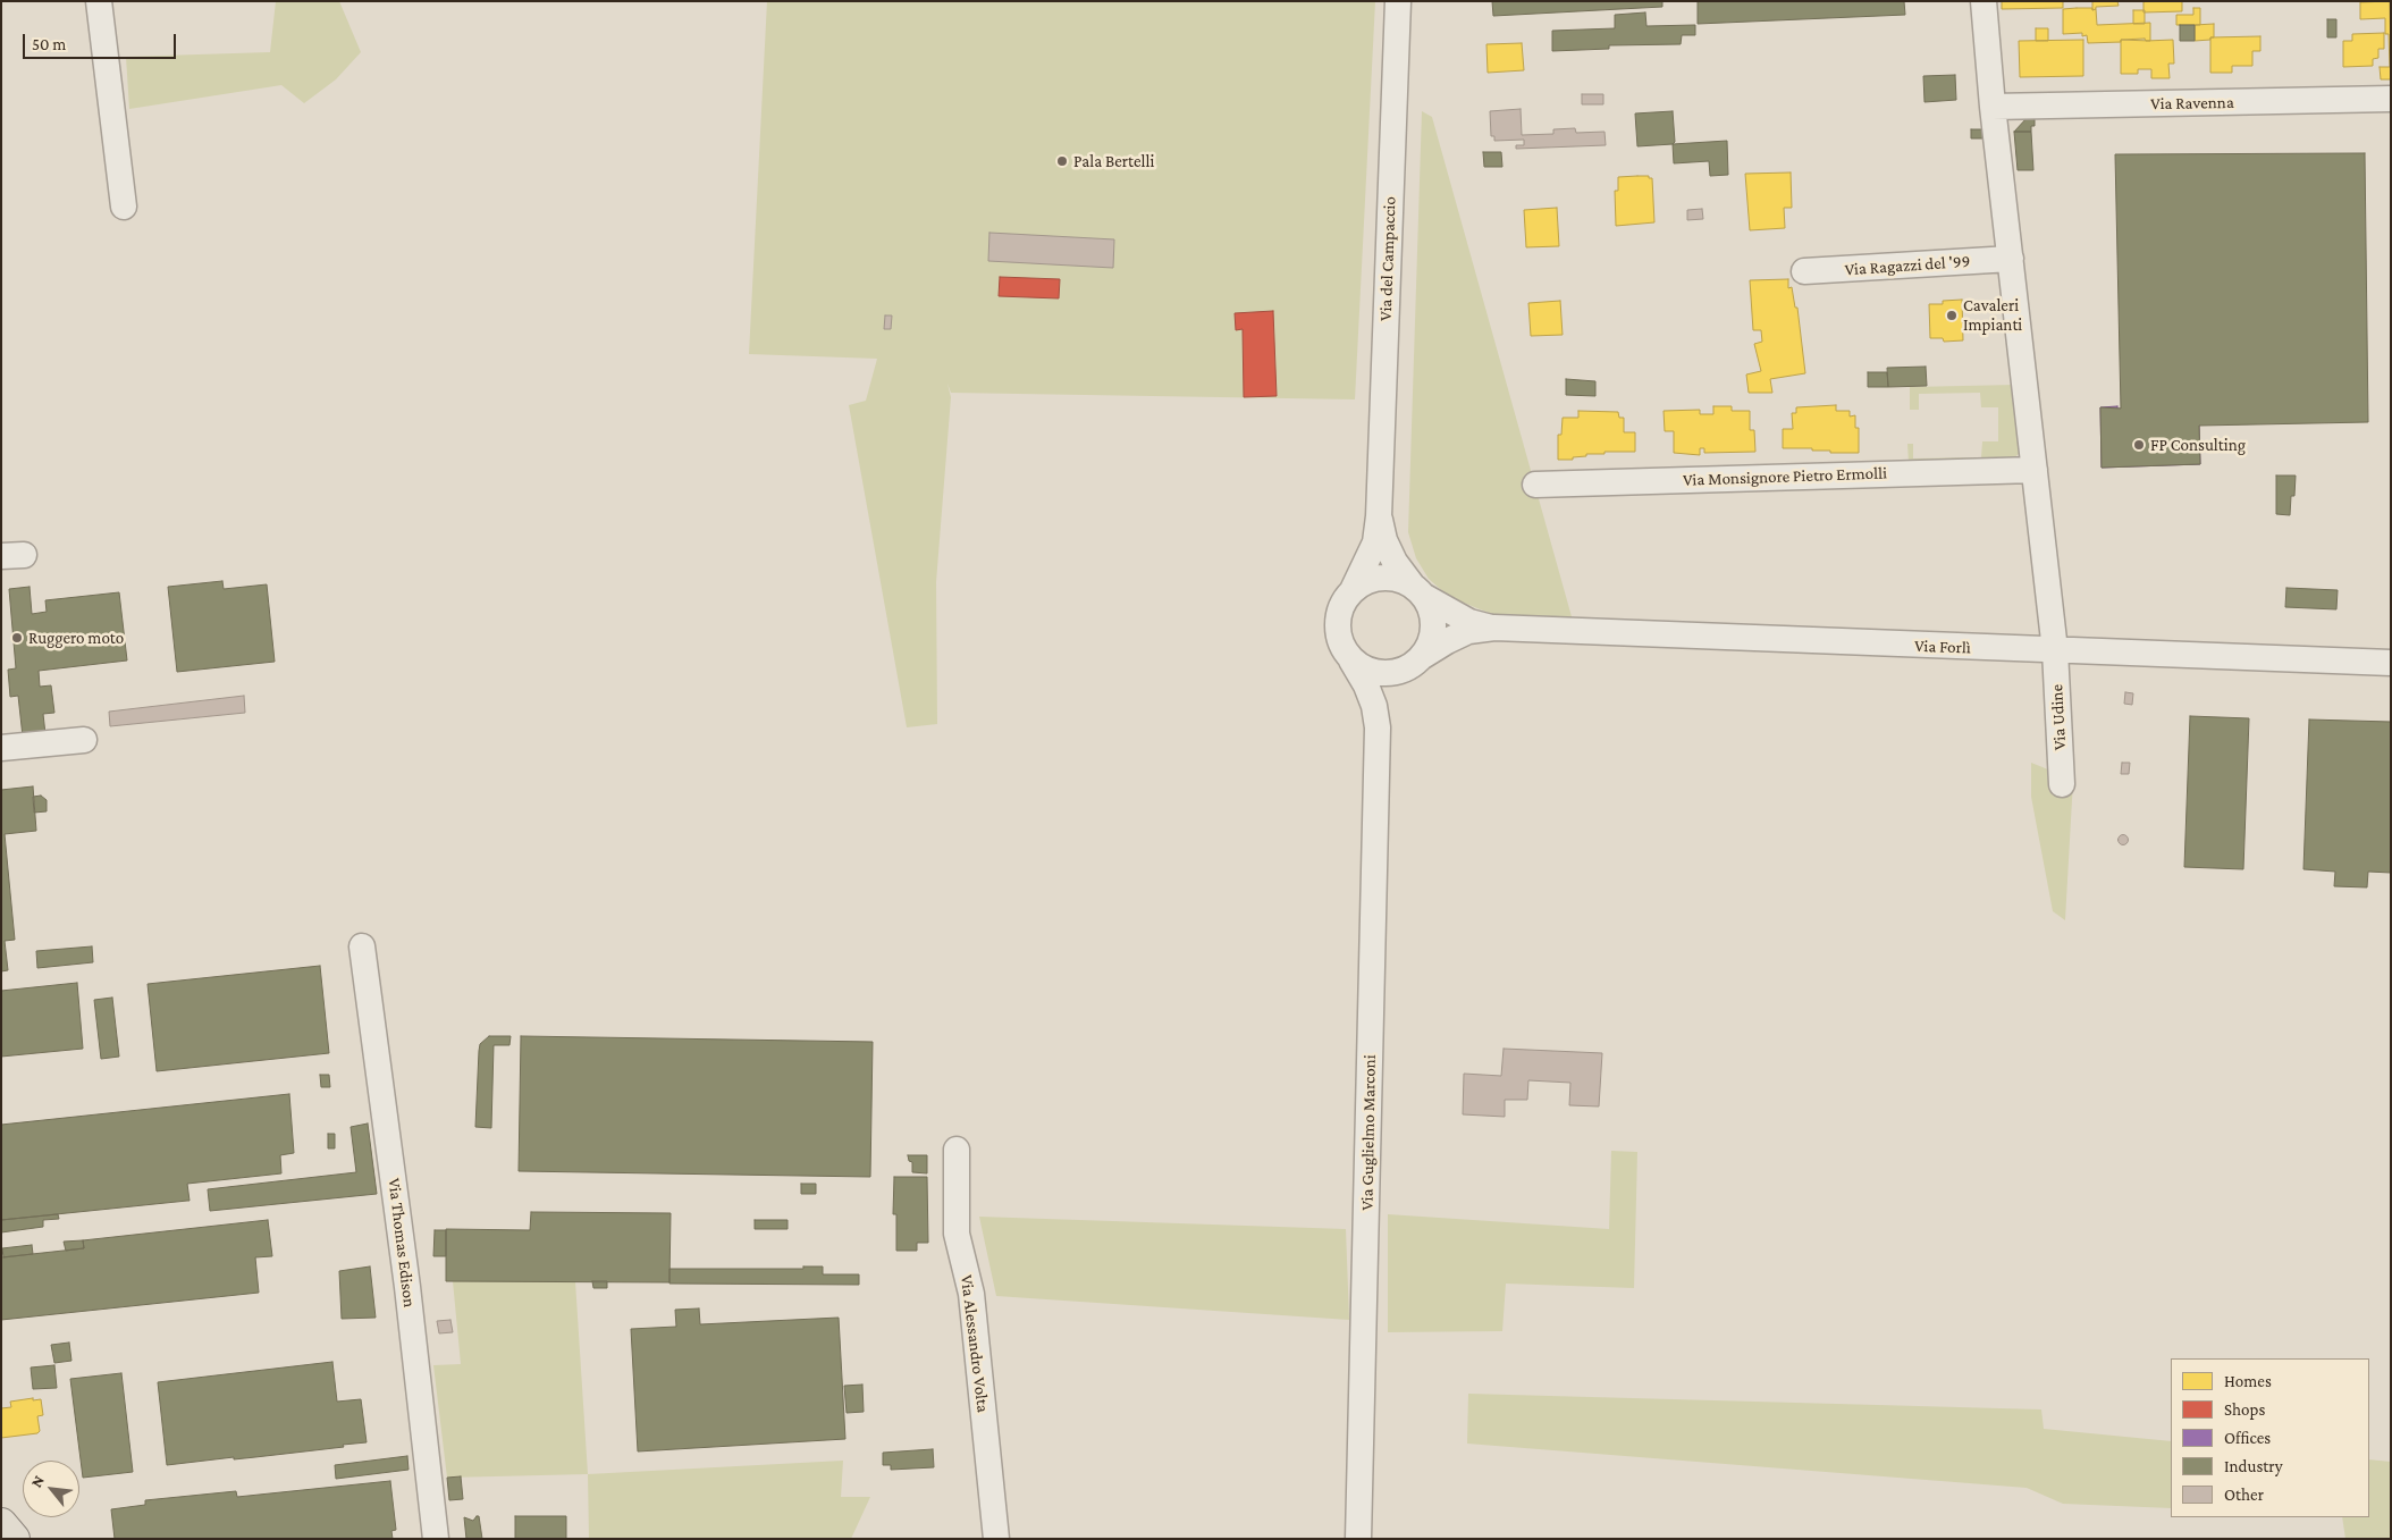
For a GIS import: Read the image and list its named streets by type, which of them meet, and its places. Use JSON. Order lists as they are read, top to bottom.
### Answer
{
  "streets": {
    "street": [
      "Via Ravenna",
      "Via del Campaccio",
      "Via Ragazzi del '99",
      "Via Monsignore Pietro Ermolli",
      "Via Forlì",
      "Via Udine",
      "Via Guglielmo Marconi",
      "Via Thomas Edison",
      "Via Alessandro Volta"
    ]
  },
  "crossings": [
    ["Via Ravenna", "Via Udine"],
    ["Via del Campaccio", "Via Forlì"],
    ["Via del Campaccio", "Via Guglielmo Marconi"],
    ["Via Ragazzi del '99", "Via Udine"],
    ["Via Monsignore Pietro Ermolli", "Via Udine"],
    ["Via Forlì", "Via Udine"],
    ["Via Forlì", "Via Guglielmo Marconi"]
  ],
  "places": [
    "Pala Bertelli",
    "Cavaleri Impianti",
    "FP Consulting",
    "Ruggero moto"
  ],
  "legend": [
    "Homes",
    "Shops",
    "Offices",
    "Industry",
    "Other"
  ],
  "scale_bar": "50 m",
  "north": "top left"
}
